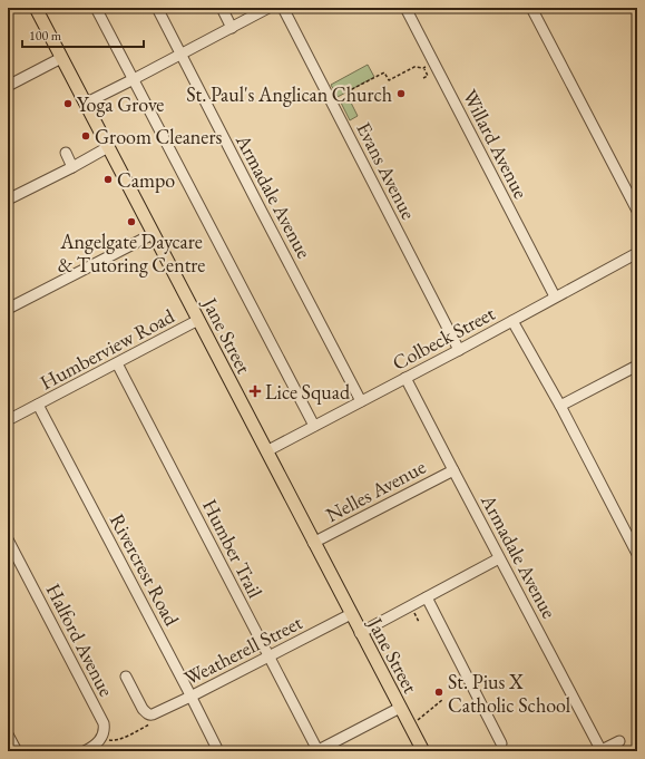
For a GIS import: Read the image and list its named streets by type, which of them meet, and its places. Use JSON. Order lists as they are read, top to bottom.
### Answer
{
  "streets": {
    "main road": ["Jane Street"],
    "street": [
      "Willard Avenue",
      "Evans Avenue",
      "Armadale Avenue",
      "Colbeck Street",
      "Humberview Road",
      "Nelles Avenue",
      "Humber Trail",
      "Rivercrest Road",
      "Halford Avenue",
      "Weatherell Street"
    ]
  },
  "crossings": [
    ["Willard Avenue", "Colbeck Street"],
    ["Evans Avenue", "Colbeck Street"],
    ["Armadale Avenue", "Colbeck Street"],
    ["Armadale Avenue", "Nelles Avenue"],
    ["Jane Street", "Colbeck Street"],
    ["Jane Street", "Humberview Road"],
    ["Jane Street", "Nelles Avenue"],
    ["Jane Street", "Weatherell Street"],
    ["Humberview Road", "Humber Trail"],
    ["Humberview Road", "Rivercrest Road"],
    ["Humber Trail", "Weatherell Street"],
    ["Rivercrest Road", "Weatherell Street"]
  ],
  "places": {
    "other": [
      "St. Paul's Anglican Church",
      "Yoga Grove",
      "Groom Cleaners",
      "Campo",
      "Angelgate Daycare & Tutoring Centre",
      "St. Pius X Catholic School"
    ],
    "health": ["Lice Squad"]
  },
  "scale_bar": "100 m"
}
